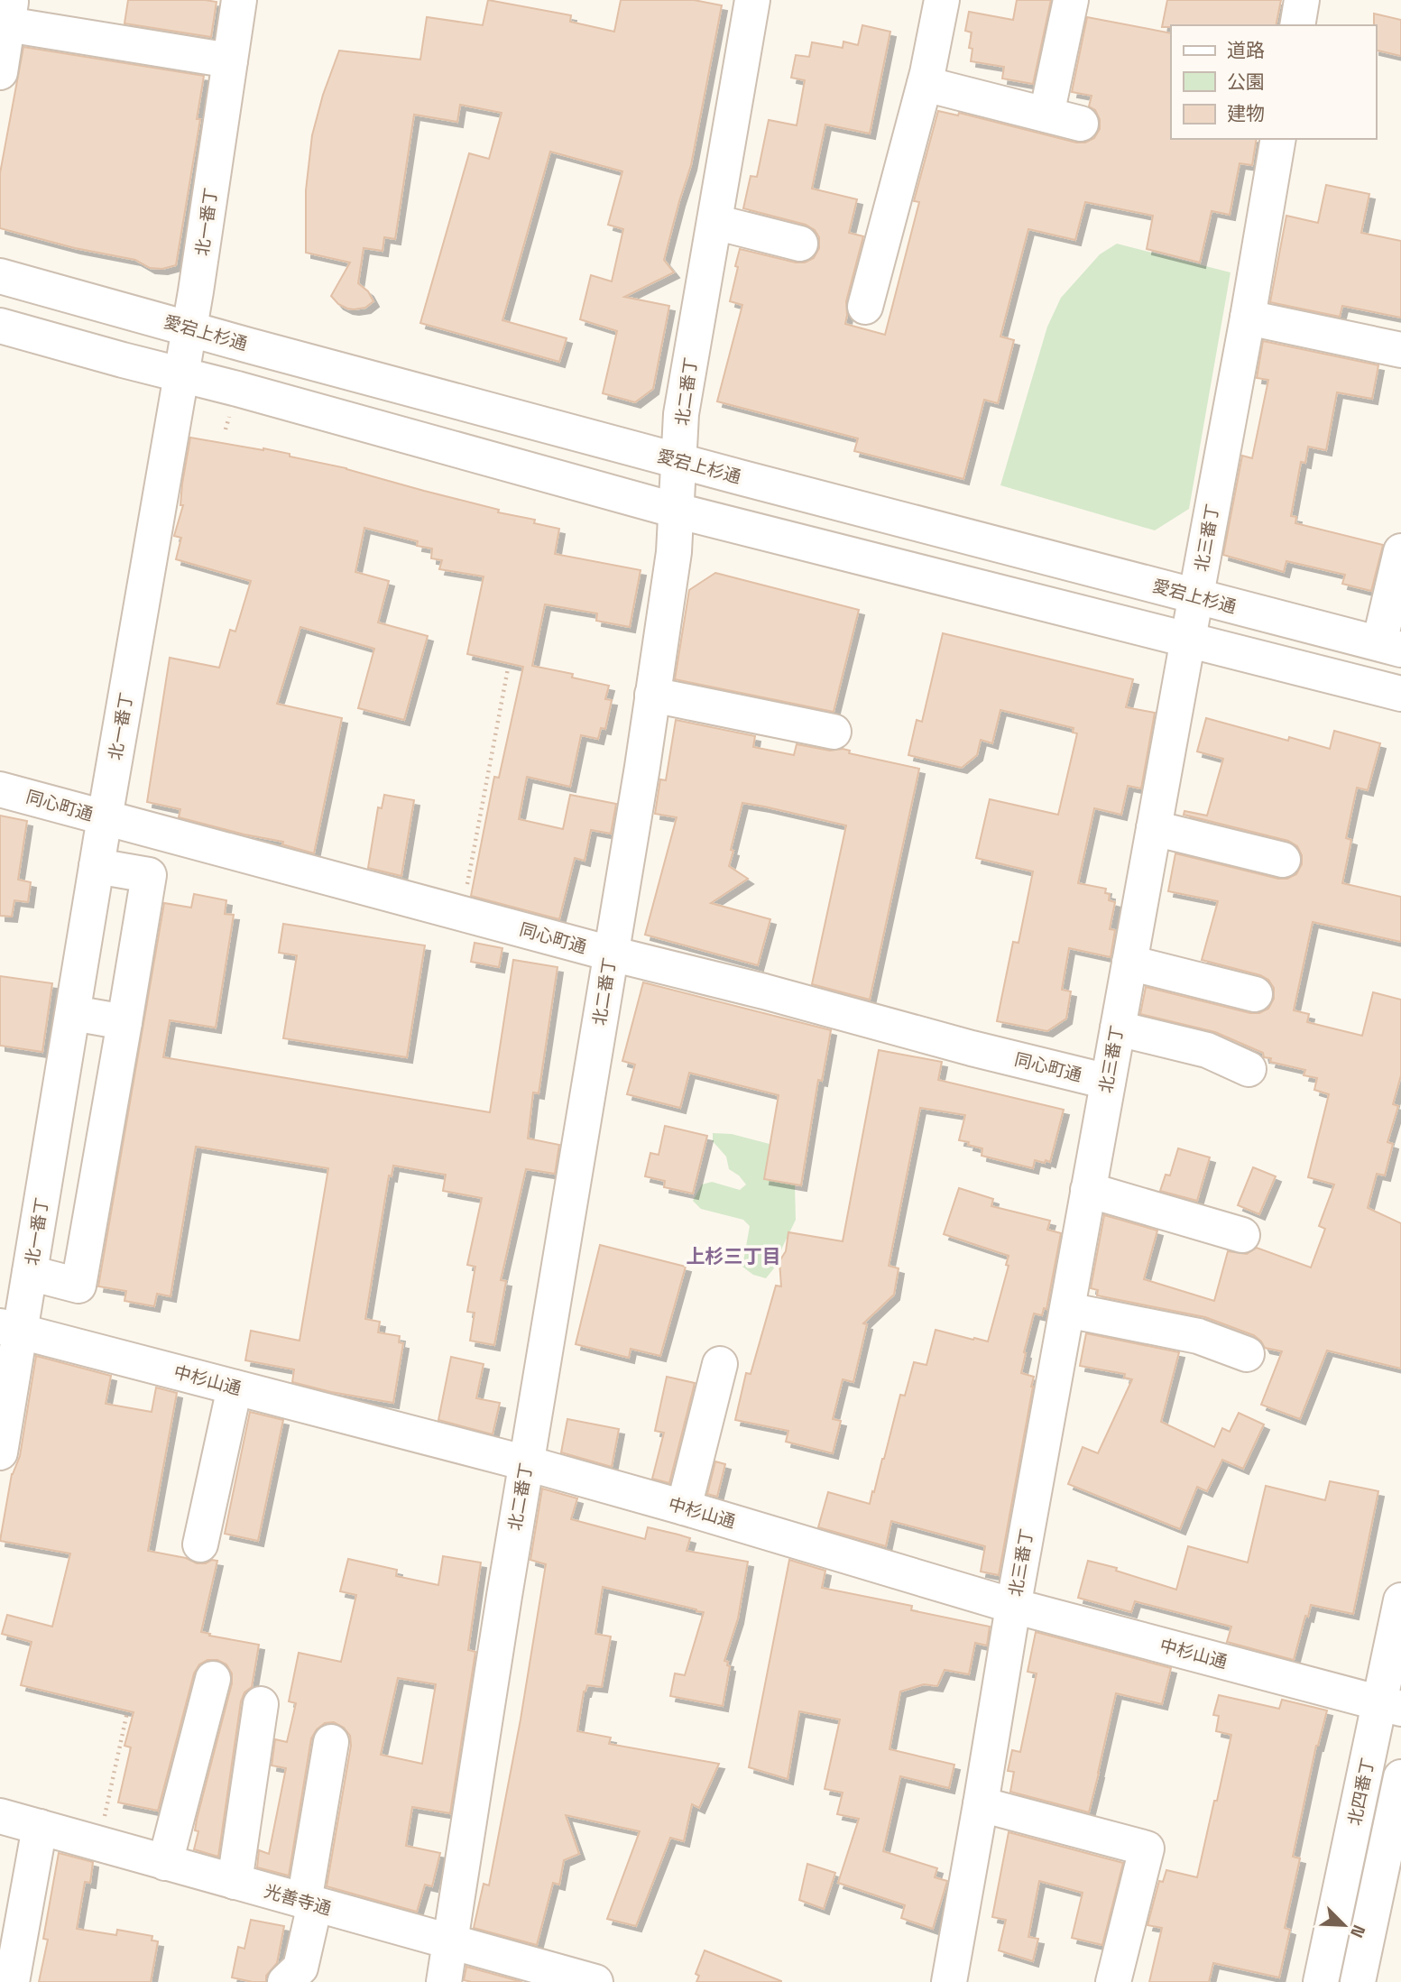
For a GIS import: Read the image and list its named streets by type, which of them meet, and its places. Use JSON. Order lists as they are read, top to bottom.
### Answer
{
  "streets": {
    "street": [
      "北一番丁",
      "愛宕上杉通",
      "北二番丁",
      "北三番丁",
      "同心町通",
      "中杉山通",
      "北四番丁",
      "光善寺通"
    ]
  },
  "crossings": [
    ["北一番丁", "愛宕上杉通"],
    ["北一番丁", "同心町通"],
    ["北一番丁", "中杉山通"],
    ["愛宕上杉通", "北二番丁"],
    ["愛宕上杉通", "北三番丁"],
    ["北二番丁", "同心町通"],
    ["北二番丁", "中杉山通"],
    ["北二番丁", "光善寺通"],
    ["北三番丁", "同心町通"],
    ["北三番丁", "中杉山通"],
    ["中杉山通", "北四番丁"]
  ],
  "districts": ["上杉三丁目"],
  "legend": ["道路", "公園", "建物"],
  "north": "bottom right"
}
